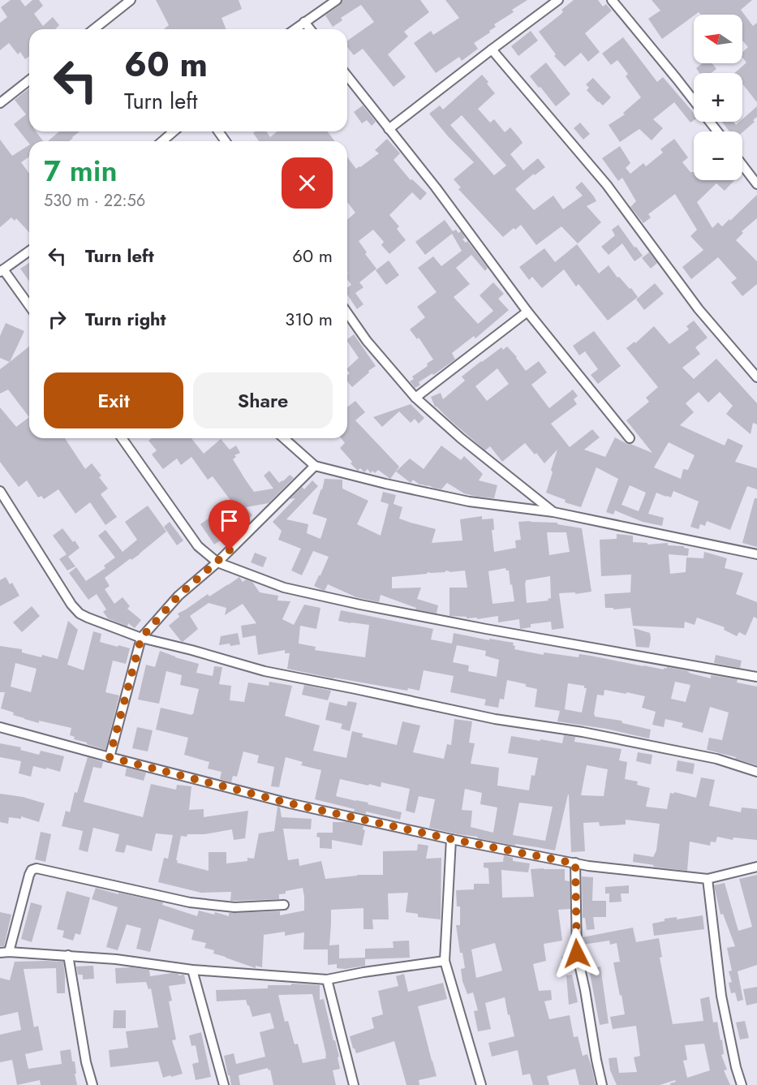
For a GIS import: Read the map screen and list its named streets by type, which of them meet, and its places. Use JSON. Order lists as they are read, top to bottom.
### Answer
{
  "north": "left",
  "page": {
    "map_buttons": ["+", "−"],
    "turn": ["60 m", "Turn left"],
    "heading": ["7 min", "530 m · 22:56"],
    "list": [
      {
        "name": "Turn left",
        "value": "60 m"
      },
      {
        "name": "Turn right",
        "value": "310 m"
      }
    ],
    "buttons": ["Exit", "Share"]
  }
}
